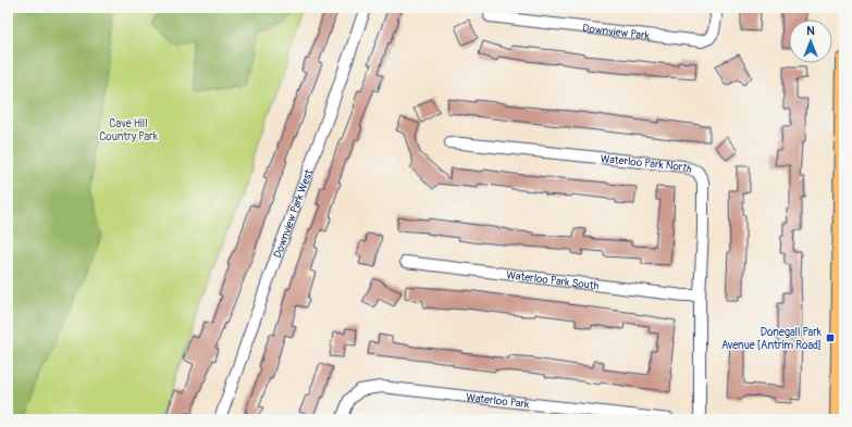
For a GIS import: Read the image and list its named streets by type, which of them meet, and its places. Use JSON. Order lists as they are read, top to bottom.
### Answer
{
  "streets": {
    "street": [
      "Downview Park",
      "Waterloo Park North",
      "Downview Park West",
      "Waterloo Park South",
      "Waterloo Park"
    ]
  },
  "crossings": [
    ["Waterloo Park North", "Waterloo Park South"]
  ],
  "parks": ["Cave Hill Country Park"],
  "places": {
    "transit": ["Donegall Park Avenue [Antrim Road]"]
  },
  "north": "top"
}
